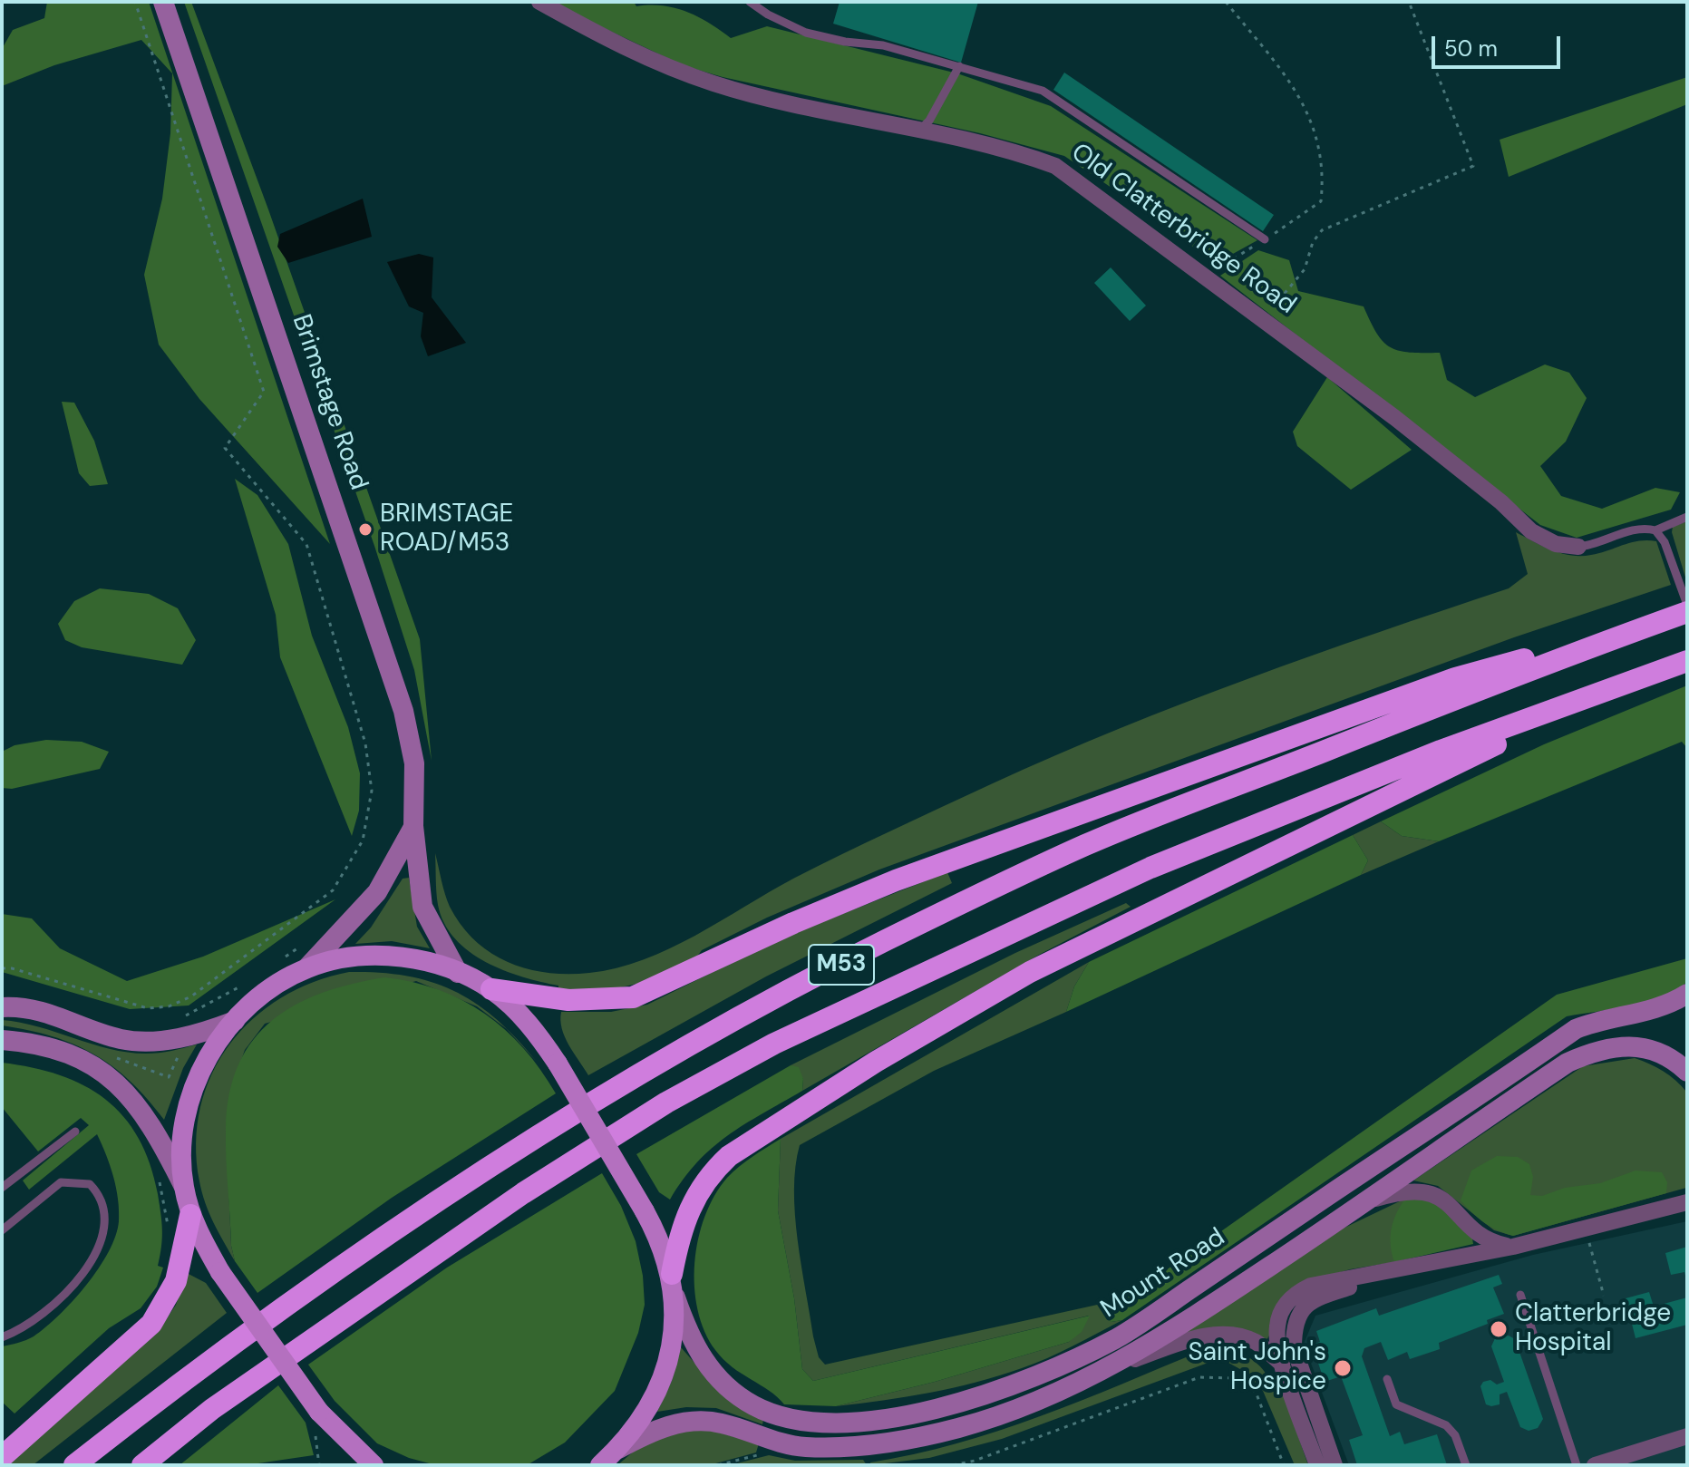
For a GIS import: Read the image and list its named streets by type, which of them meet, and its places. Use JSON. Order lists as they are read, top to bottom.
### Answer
{
  "streets": {
    "highway": ["M53"],
    "main road": ["Brimstage Road", "Mount Road"],
    "street": ["Old Clatterbridge Road"]
  },
  "places": ["BRIMSTAGE ROAD/M53", "Clatterbridge Hospital", "Saint John's Hospice"],
  "scale_bar": "50 m"
}
